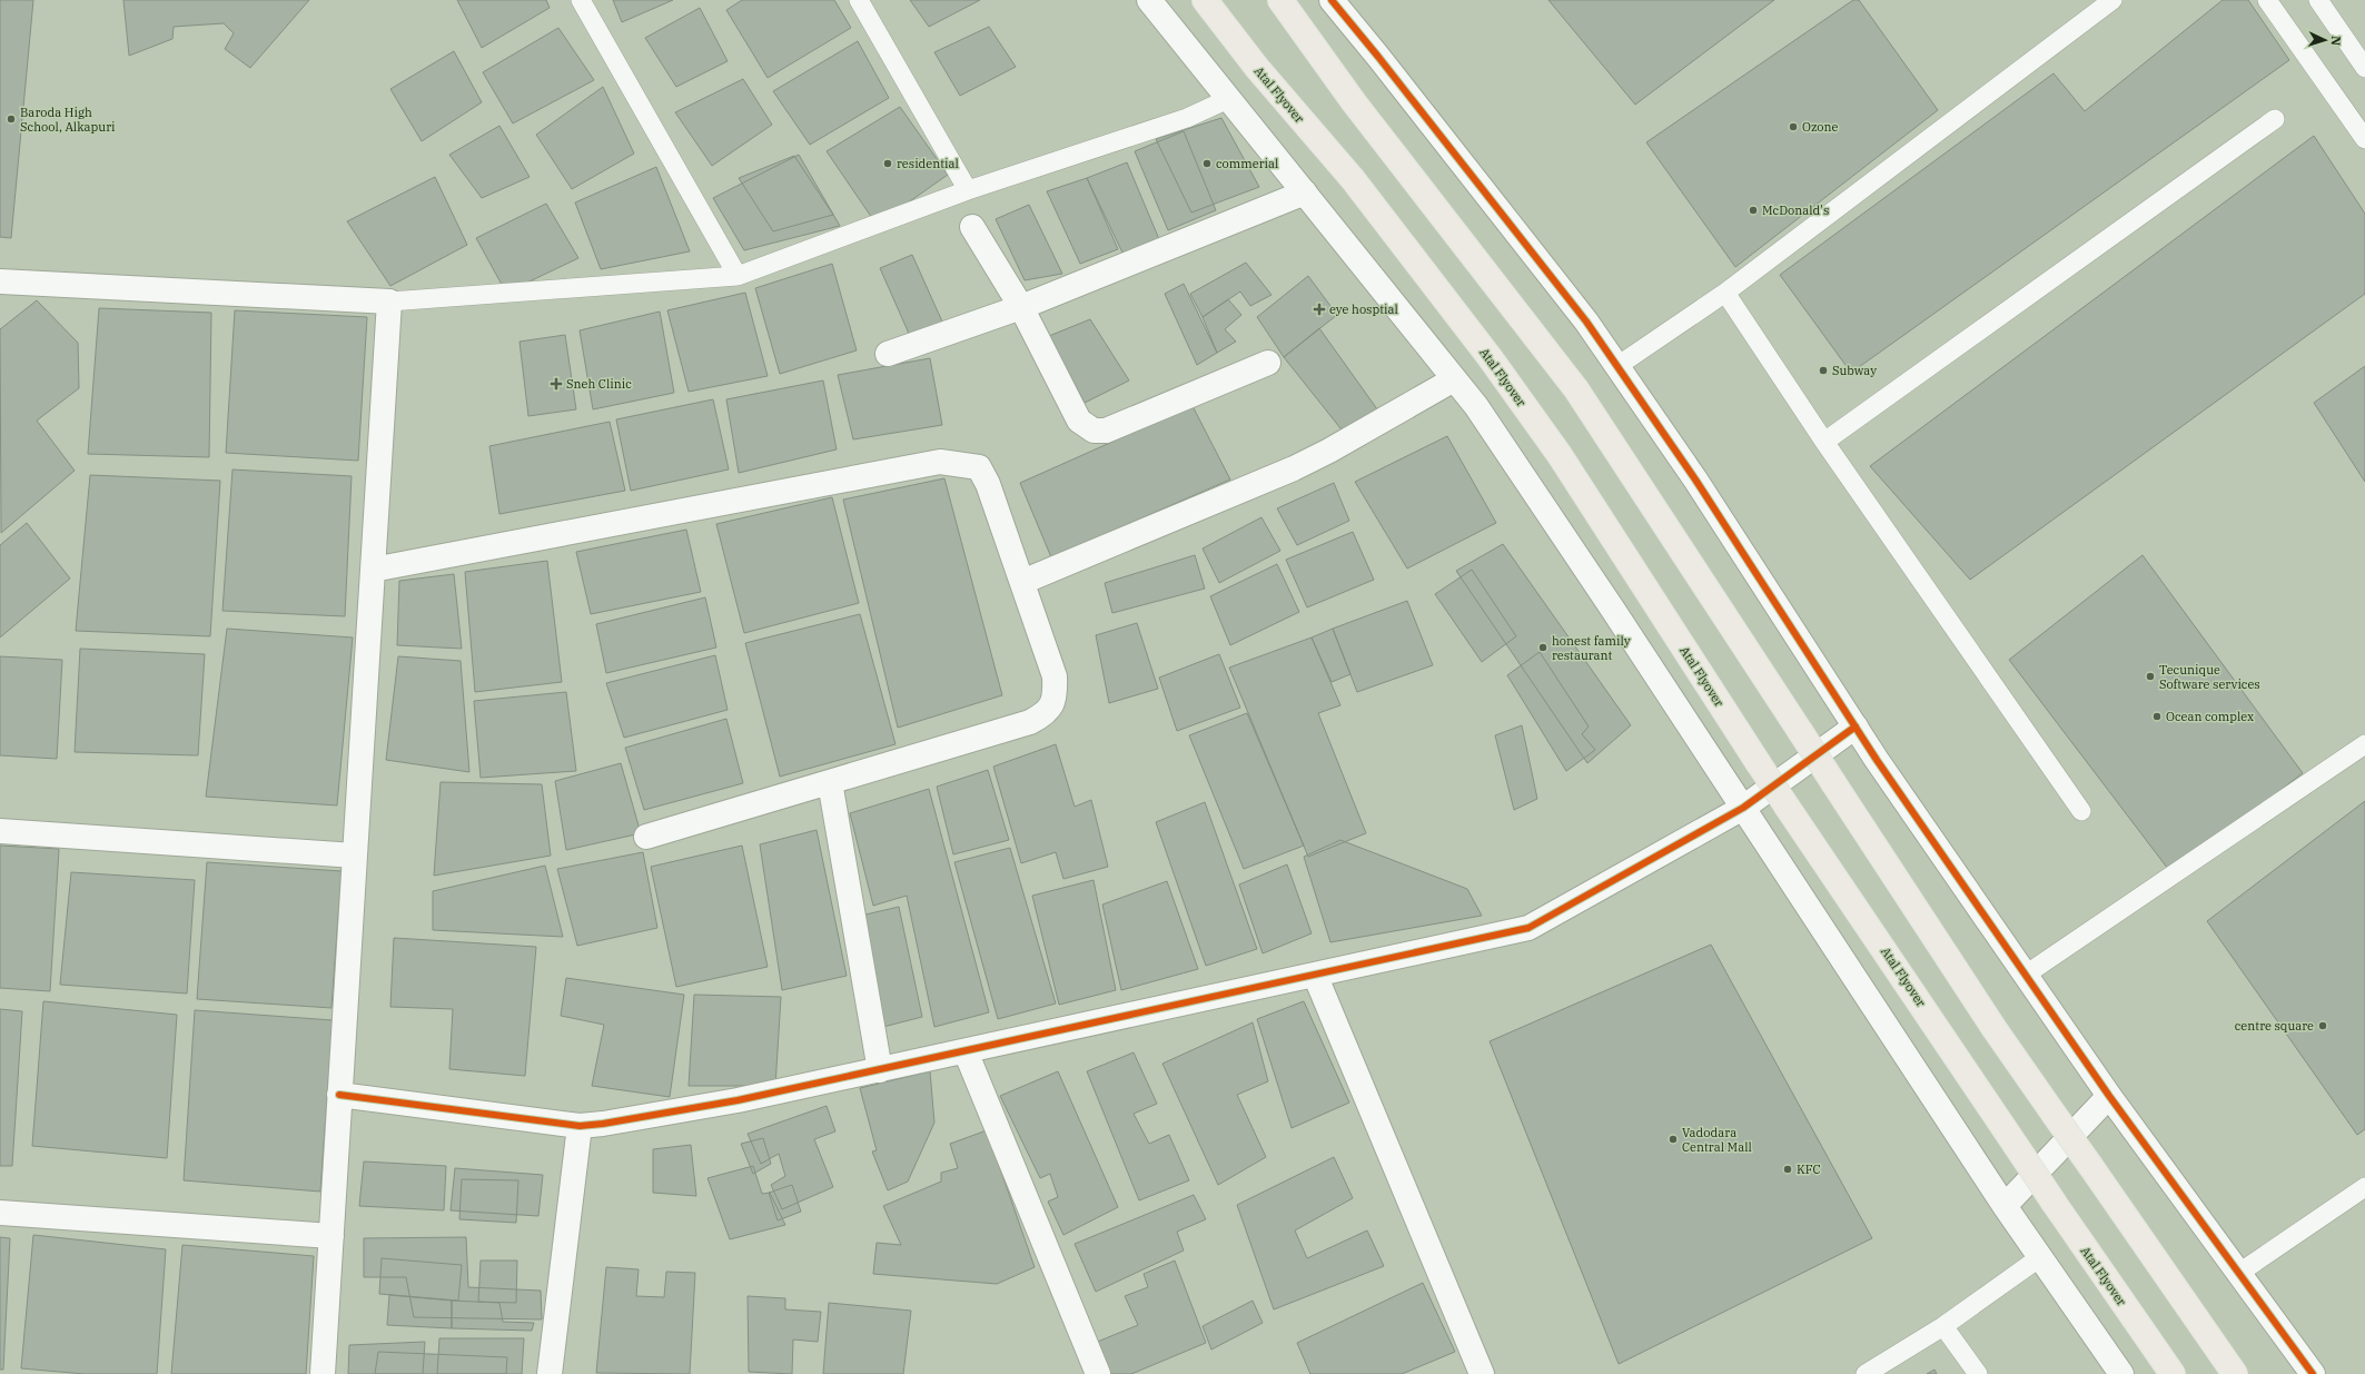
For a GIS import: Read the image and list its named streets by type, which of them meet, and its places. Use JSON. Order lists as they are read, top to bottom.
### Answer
{
  "streets": {
    "main road": ["Atal Flyover"]
  },
  "places": {
    "other": [
      "Baroda High School, Alkapuri",
      "Ozone",
      "residential",
      "commerial",
      "McDonald's",
      "Subway",
      "honest family restaurant",
      "Tecunique Software services",
      "Ocean complex",
      "centre square",
      "Vadodara Central Mall",
      "KFC"
    ],
    "health": ["eye hosptial", "Sneh Clinic"]
  },
  "north": "right"
}
